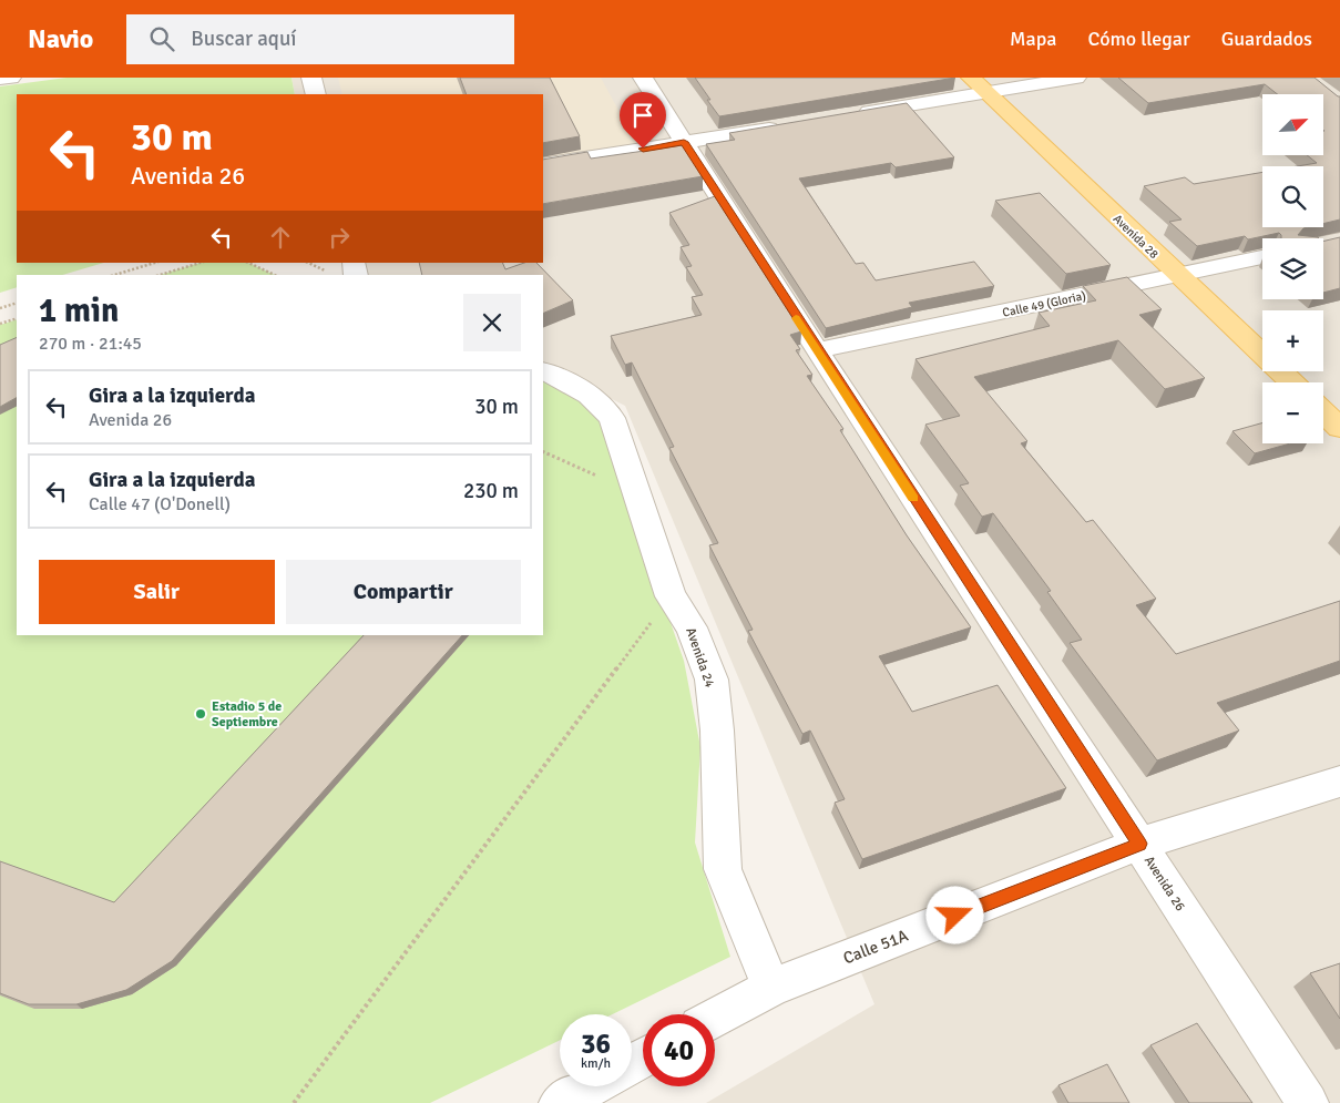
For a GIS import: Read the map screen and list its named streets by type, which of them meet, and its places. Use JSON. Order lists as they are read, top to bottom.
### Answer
{
  "streets": {
    "main road": ["Avenida 28"],
    "street": [
      "Calle 49 (Gloria)",
      "Avenida 24",
      "Avenida 26",
      "Calle 51A"
    ]
  },
  "crossings": [
    ["Avenida 28", "Calle 49 (Gloria)"],
    ["Calle 49 (Gloria)", "Avenida 26"],
    ["Avenida 24", "Calle 51A"],
    ["Avenida 26", "Calle 51A"]
  ],
  "places": ["Estadio 5 de Septiembre"],
  "north": "top right",
  "page": {
    "header": "Navio",
    "search": "Buscar aquí",
    "nav": ["Mapa", "Cómo llegar", "Guardados"],
    "map_buttons": ["+", "−"],
    "turn": ["30 m", "Avenida 26"],
    "heading": ["1 min", "270 m · 21:45"],
    "list": [
      {
        "name": "Gira a la izquierda",
        "note": "Avenida 26",
        "value": "30 m"
      },
      {
        "name": "Gira a la izquierda",
        "note": "Calle 47 (O'Donell)",
        "value": "230 m"
      }
    ],
    "buttons": ["Salir", "Compartir"],
    "speed": "36 km/h",
    "limit": "40"
  }
}
